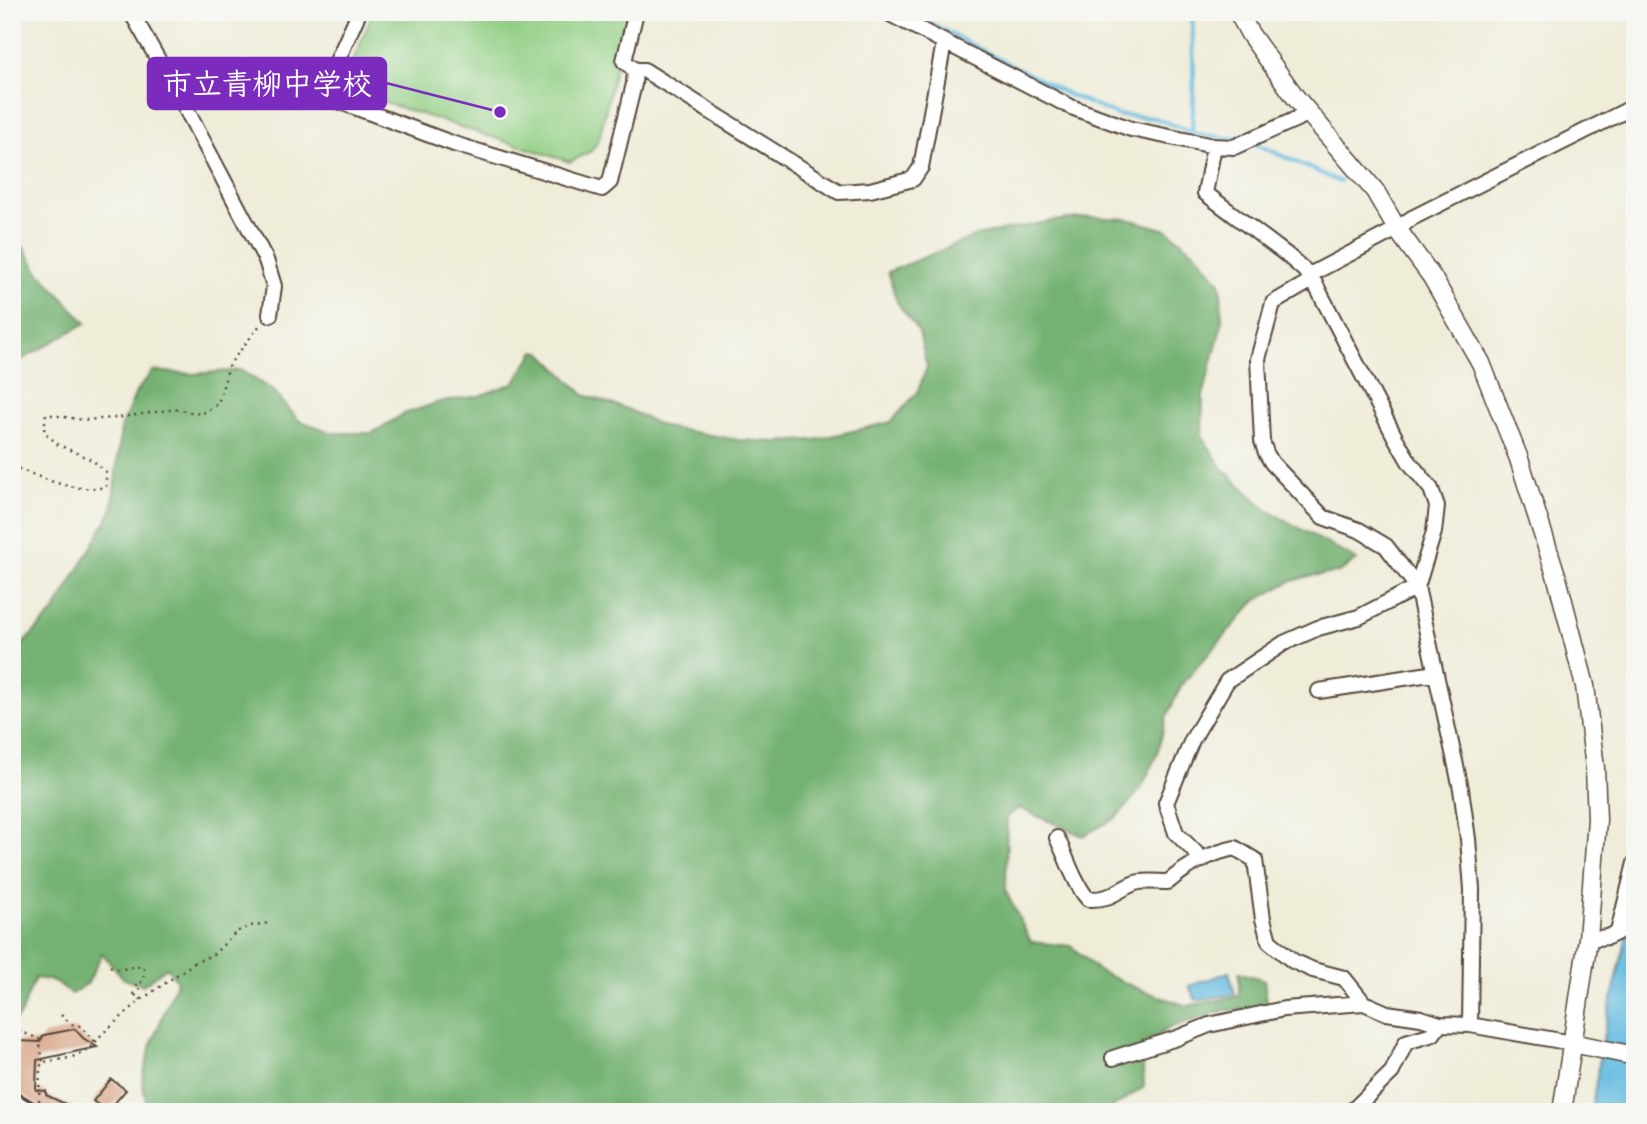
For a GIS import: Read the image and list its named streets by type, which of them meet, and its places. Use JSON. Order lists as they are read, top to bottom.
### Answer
{
  "places": ["市立青柳中学校"]
}
